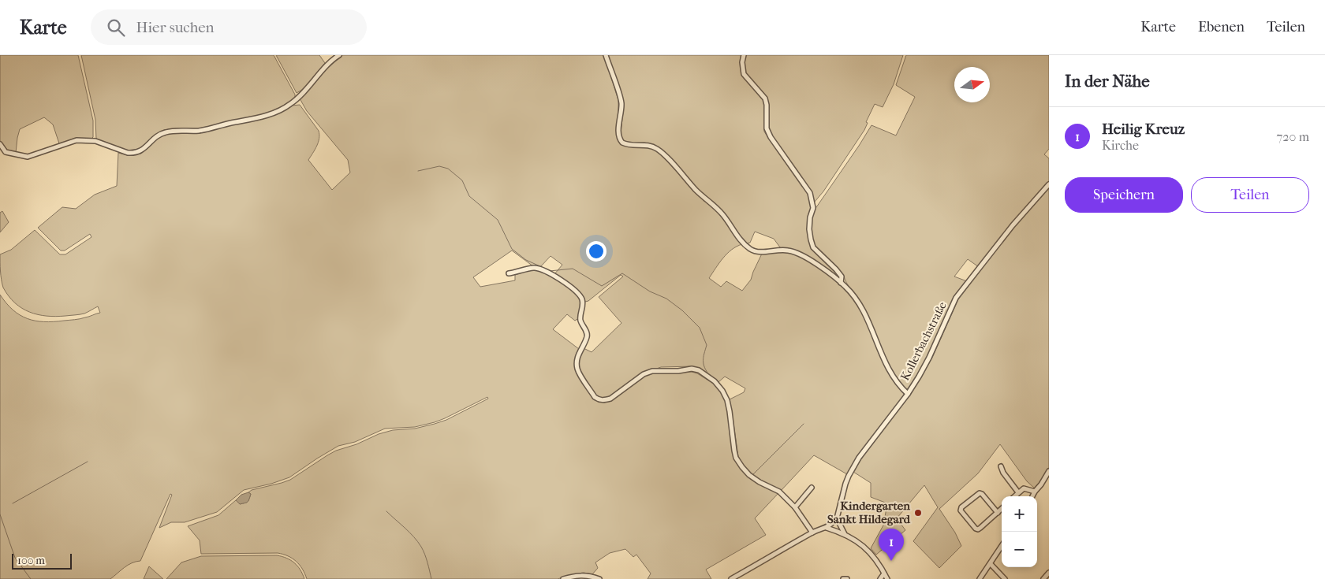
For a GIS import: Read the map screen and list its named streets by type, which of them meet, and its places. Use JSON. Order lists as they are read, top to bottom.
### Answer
{
  "streets": {
    "street": ["Kollerbachstraße"]
  },
  "places": ["Kindergarten Sankt Hildegard"],
  "scale_bar": "100 m",
  "north": "right",
  "page": {
    "header": "Karte",
    "search": "Hier suchen",
    "nav": ["Karte", "Ebenen", "Teilen"],
    "heading": "In der Nähe",
    "list": [
      {
        "mark": "1",
        "name": "Heilig Kreuz",
        "note": "Kirche",
        "value": "720 m"
      }
    ],
    "buttons": ["Speichern", "Teilen"],
    "map_buttons": ["+", "−"],
    "pins": "1",
    "scale": "100 m"
  }
}
